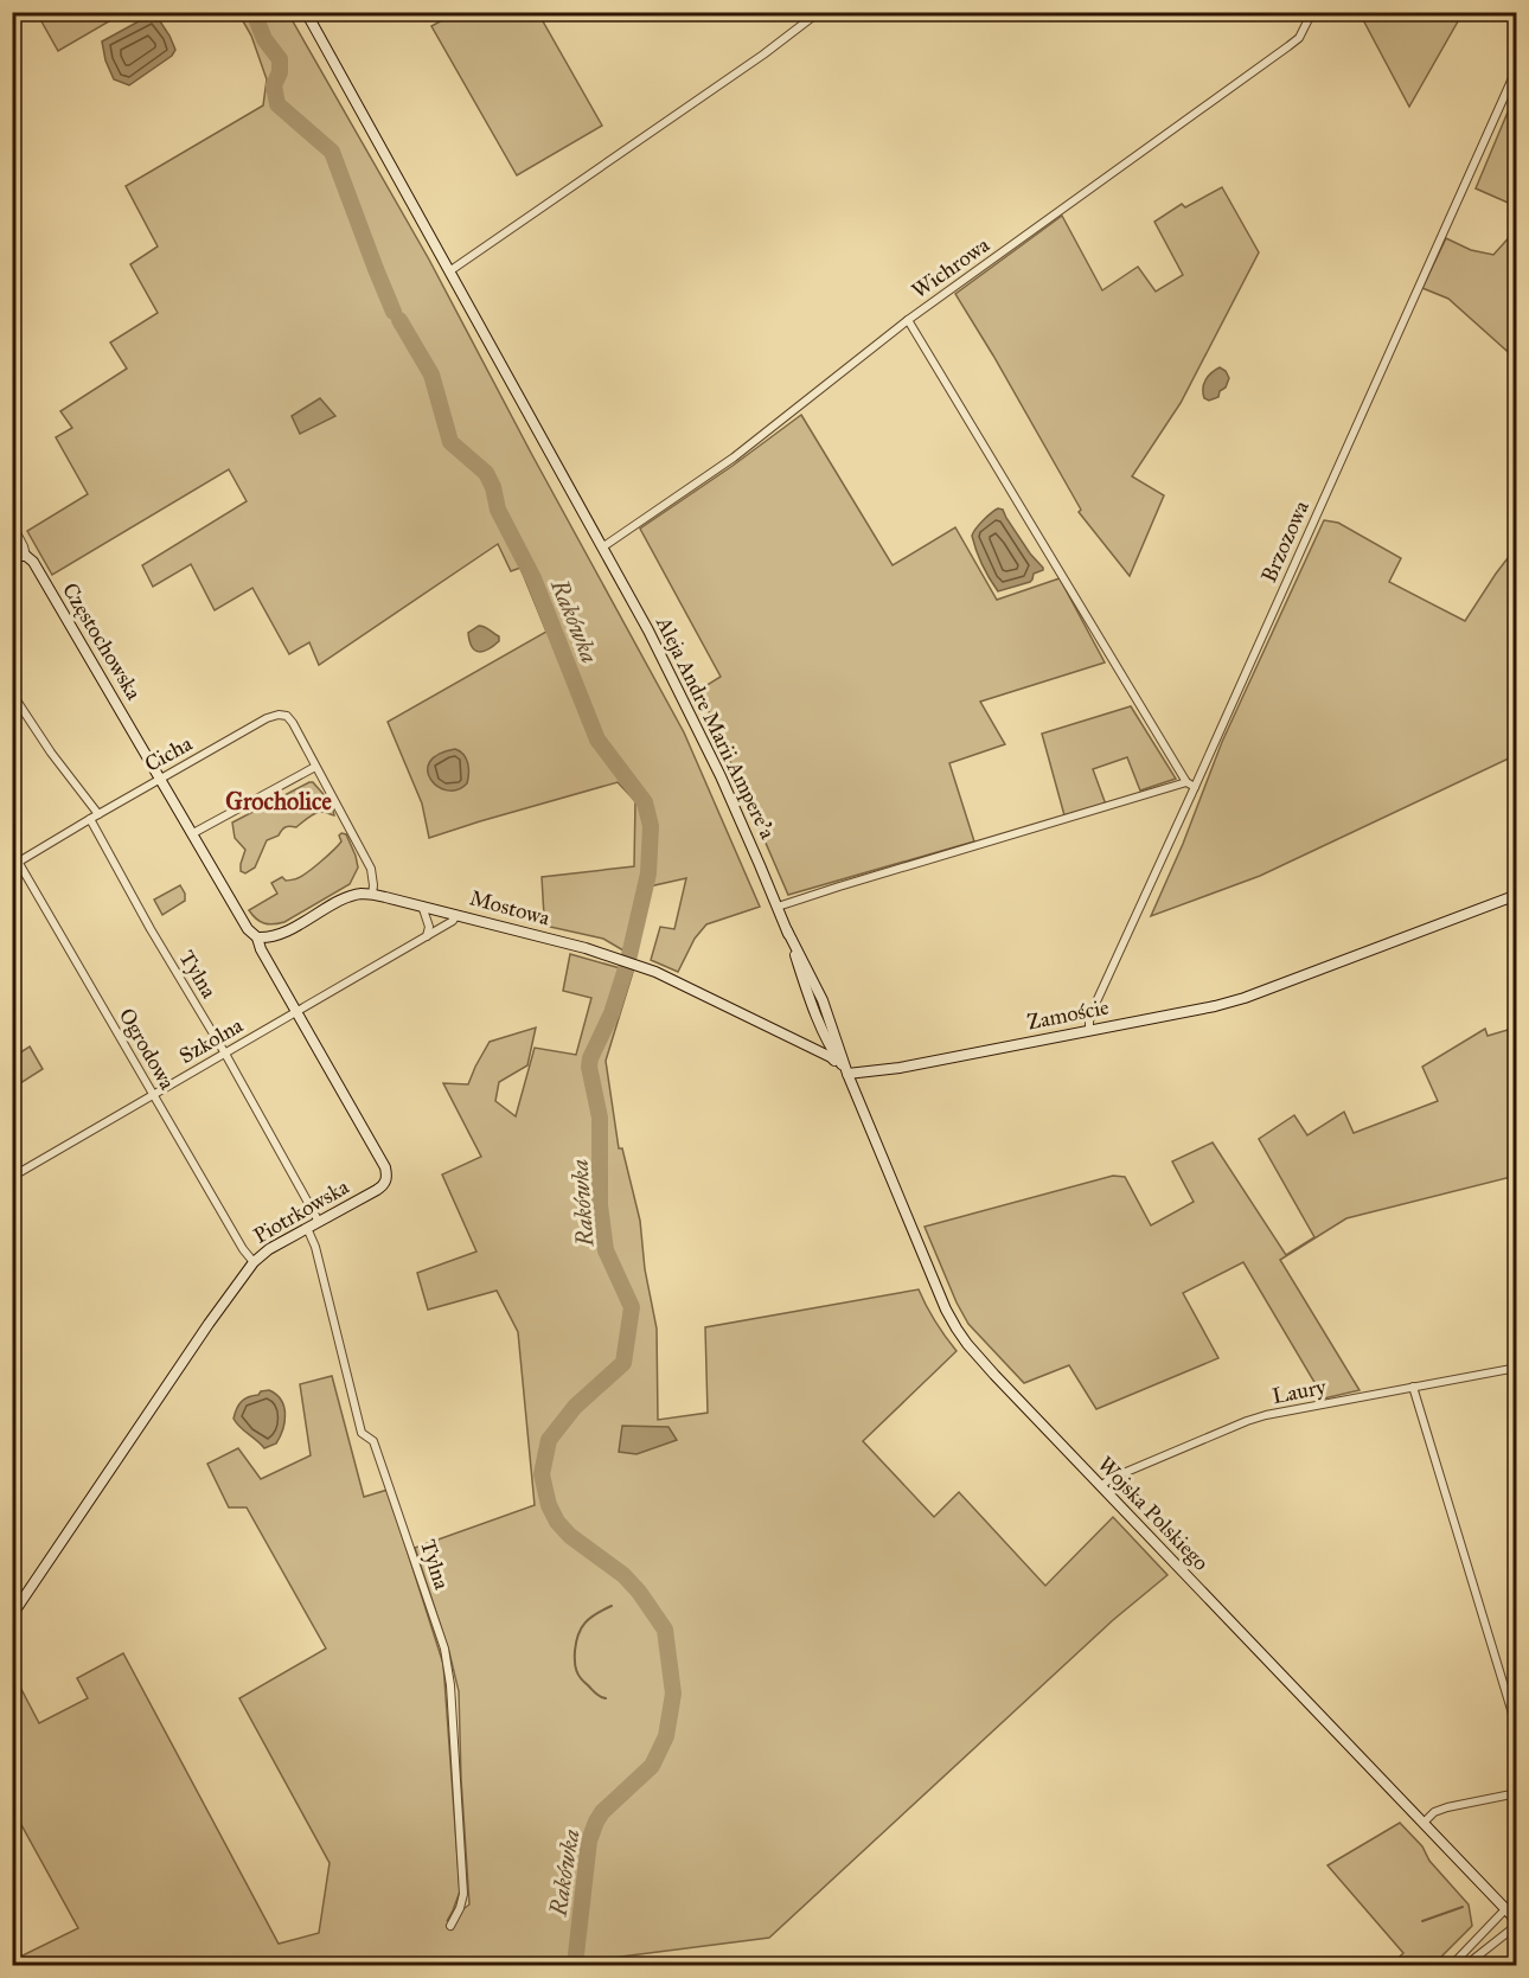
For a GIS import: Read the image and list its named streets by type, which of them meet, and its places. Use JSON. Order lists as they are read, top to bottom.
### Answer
{
  "streets": {
    "street": [
      "Wichrowa",
      "Brzozowa",
      "Częstochowska",
      "Aleja Andre Marii Ampere'a",
      "Cicha",
      "Mostowa",
      "Tylna",
      "Zamoście",
      "Szkolna",
      "Ogrodowa",
      "Piotrkowska",
      "Laury",
      "Wojska Polskiego"
    ]
  },
  "crossings": [
    ["Wichrowa", "Aleja Andre Marii Ampere'a"],
    ["Brzozowa", "Zamoście"],
    ["Częstochowska", "Cicha"],
    ["Częstochowska", "Piotrkowska"],
    ["Aleja Andre Marii Ampere'a", "Zamoście"],
    ["Aleja Andre Marii Ampere'a", "Wojska Polskiego"],
    ["Cicha", "Tylna"],
    ["Cicha", "Ogrodowa"],
    ["Mostowa", "Szkolna"],
    ["Tylna", "Szkolna"],
    ["Tylna", "Piotrkowska"],
    ["Zamoście", "Wojska Polskiego"],
    ["Szkolna", "Ogrodowa"],
    ["Szkolna", "Piotrkowska"],
    ["Ogrodowa", "Piotrkowska"],
    ["Laury", "Wojska Polskiego"]
  ],
  "districts": ["Grocholice"],
  "water": ["Rakówka"]
}
